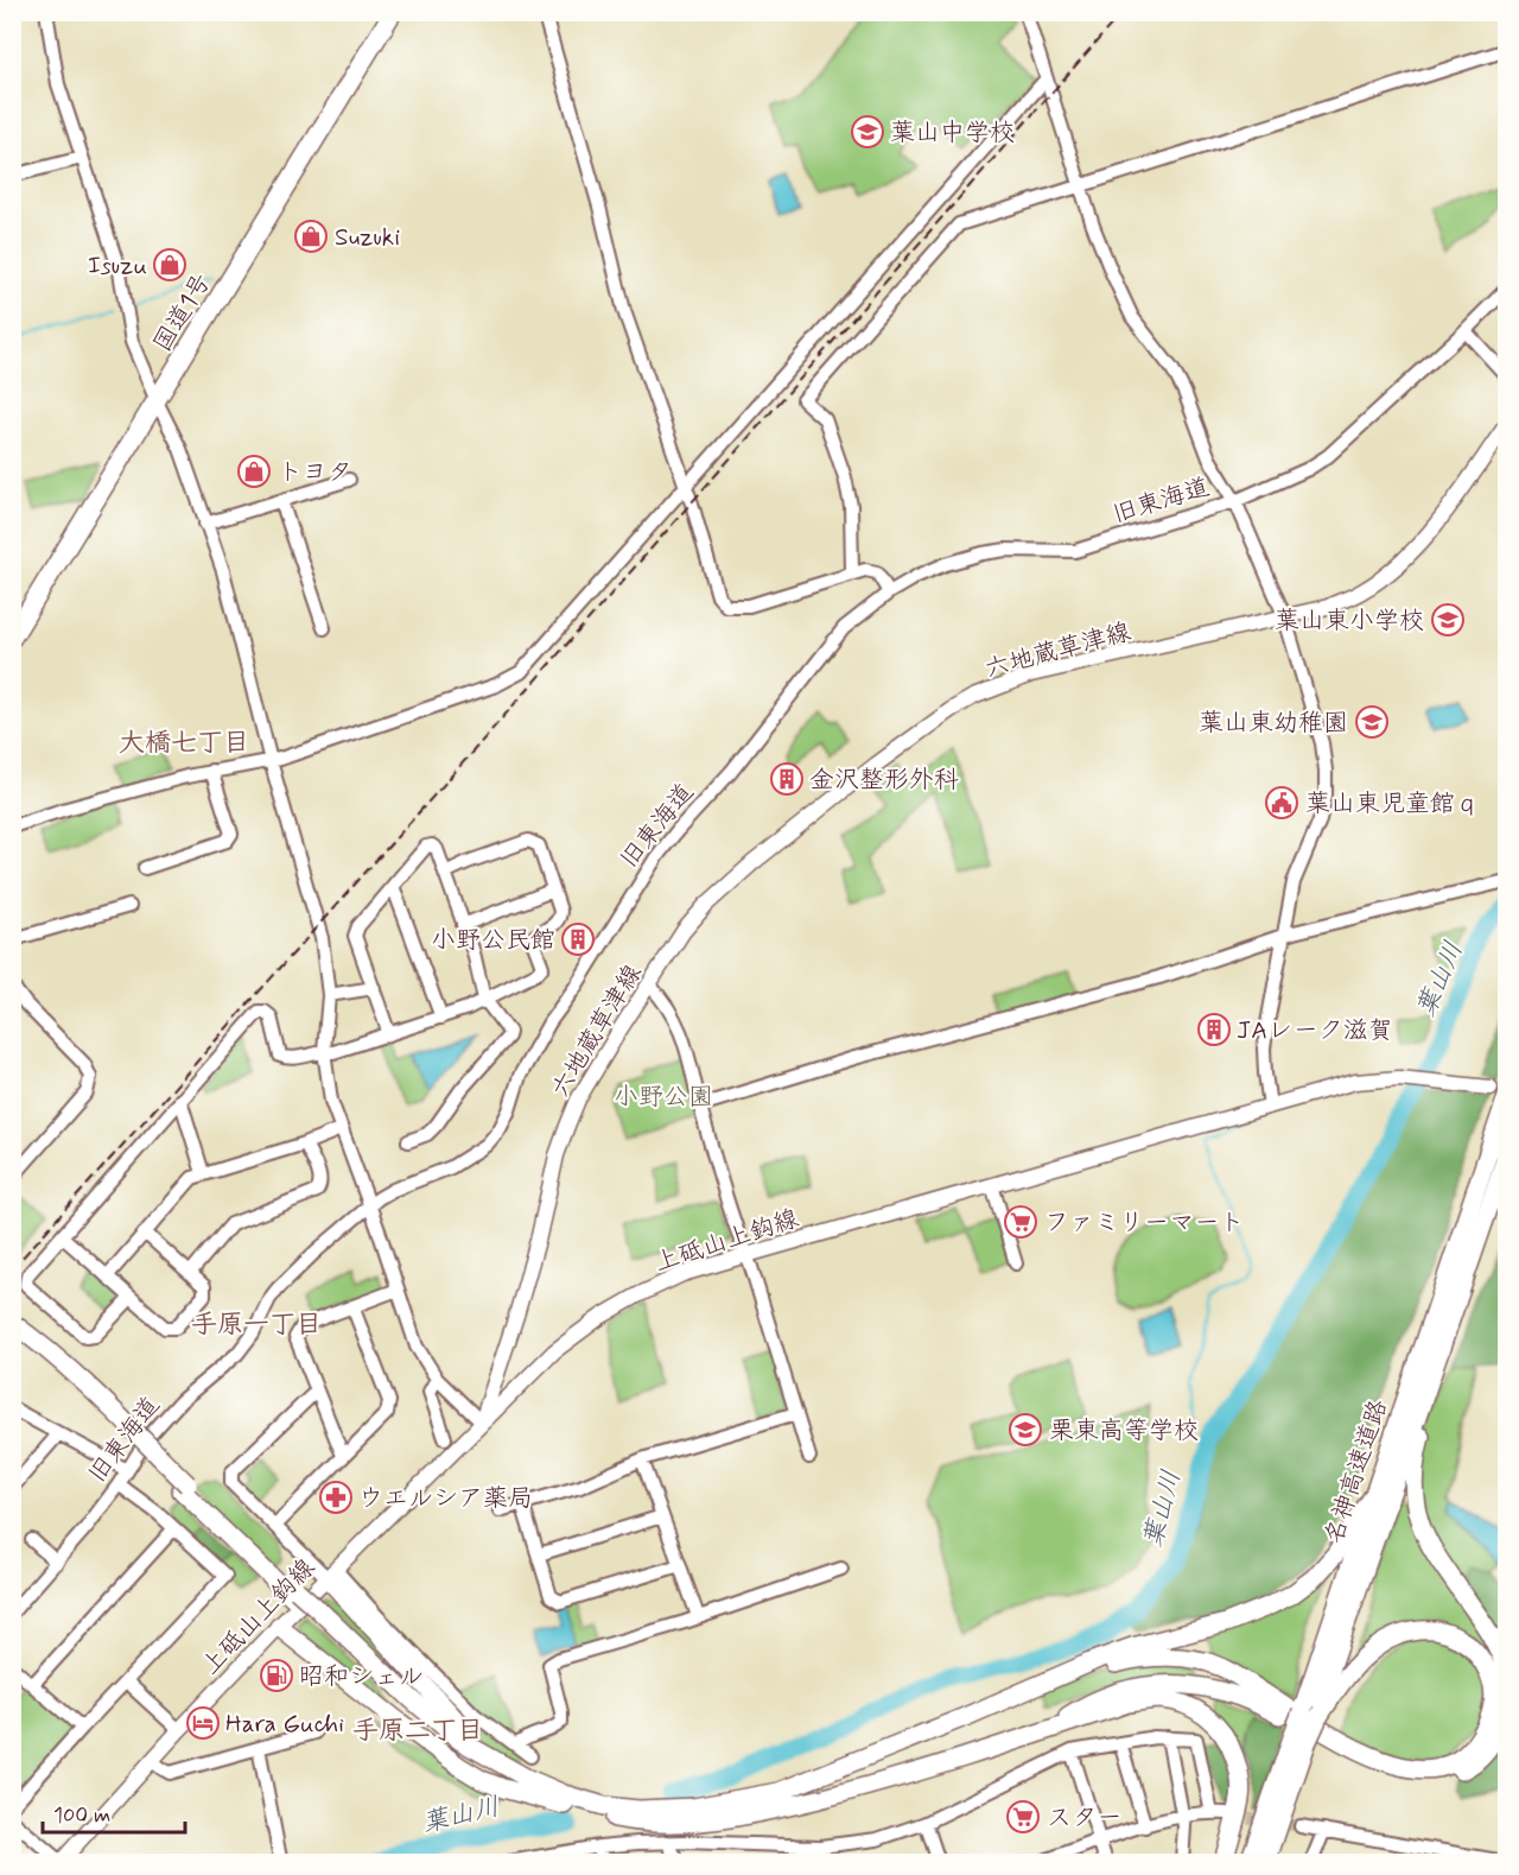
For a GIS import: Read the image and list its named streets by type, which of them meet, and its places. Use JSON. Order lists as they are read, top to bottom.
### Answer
{
  "streets": {
    "highway": ["国道1号", "名神高速道路"],
    "main road": ["六地蔵草津線", "上砥山上鈎線"],
    "street": ["旧東海道"]
  },
  "crossings": [
    ["六地蔵草津線", "上砥山上鈎線"],
    ["上砥山上鈎線", "名神高速道路"]
  ],
  "districts": ["大橋七丁目", "手原一丁目", "手原二丁目"],
  "water": ["葉山川"],
  "parks": ["小野公園"],
  "places": {
    "school or university": [
      "葉山中学校",
      "葉山東小学校",
      "葉山東幼稚園",
      "栗東高等学校"
    ],
    "shop": ["Suzuki", "Isuzu", "トヨタ"],
    "building": ["金沢整形外科", "小野公民館", "JAレーク滋賀"],
    "public building": ["葉山東児童館ｑ"],
    "supermarket": ["ファミリーマート", "スター"],
    "pharmacy": ["ウエルシア薬局"],
    "fuel station": ["昭和シェル"],
    "hotel": ["Hara Guchi"]
  },
  "scale_bar": "100 m"
}
